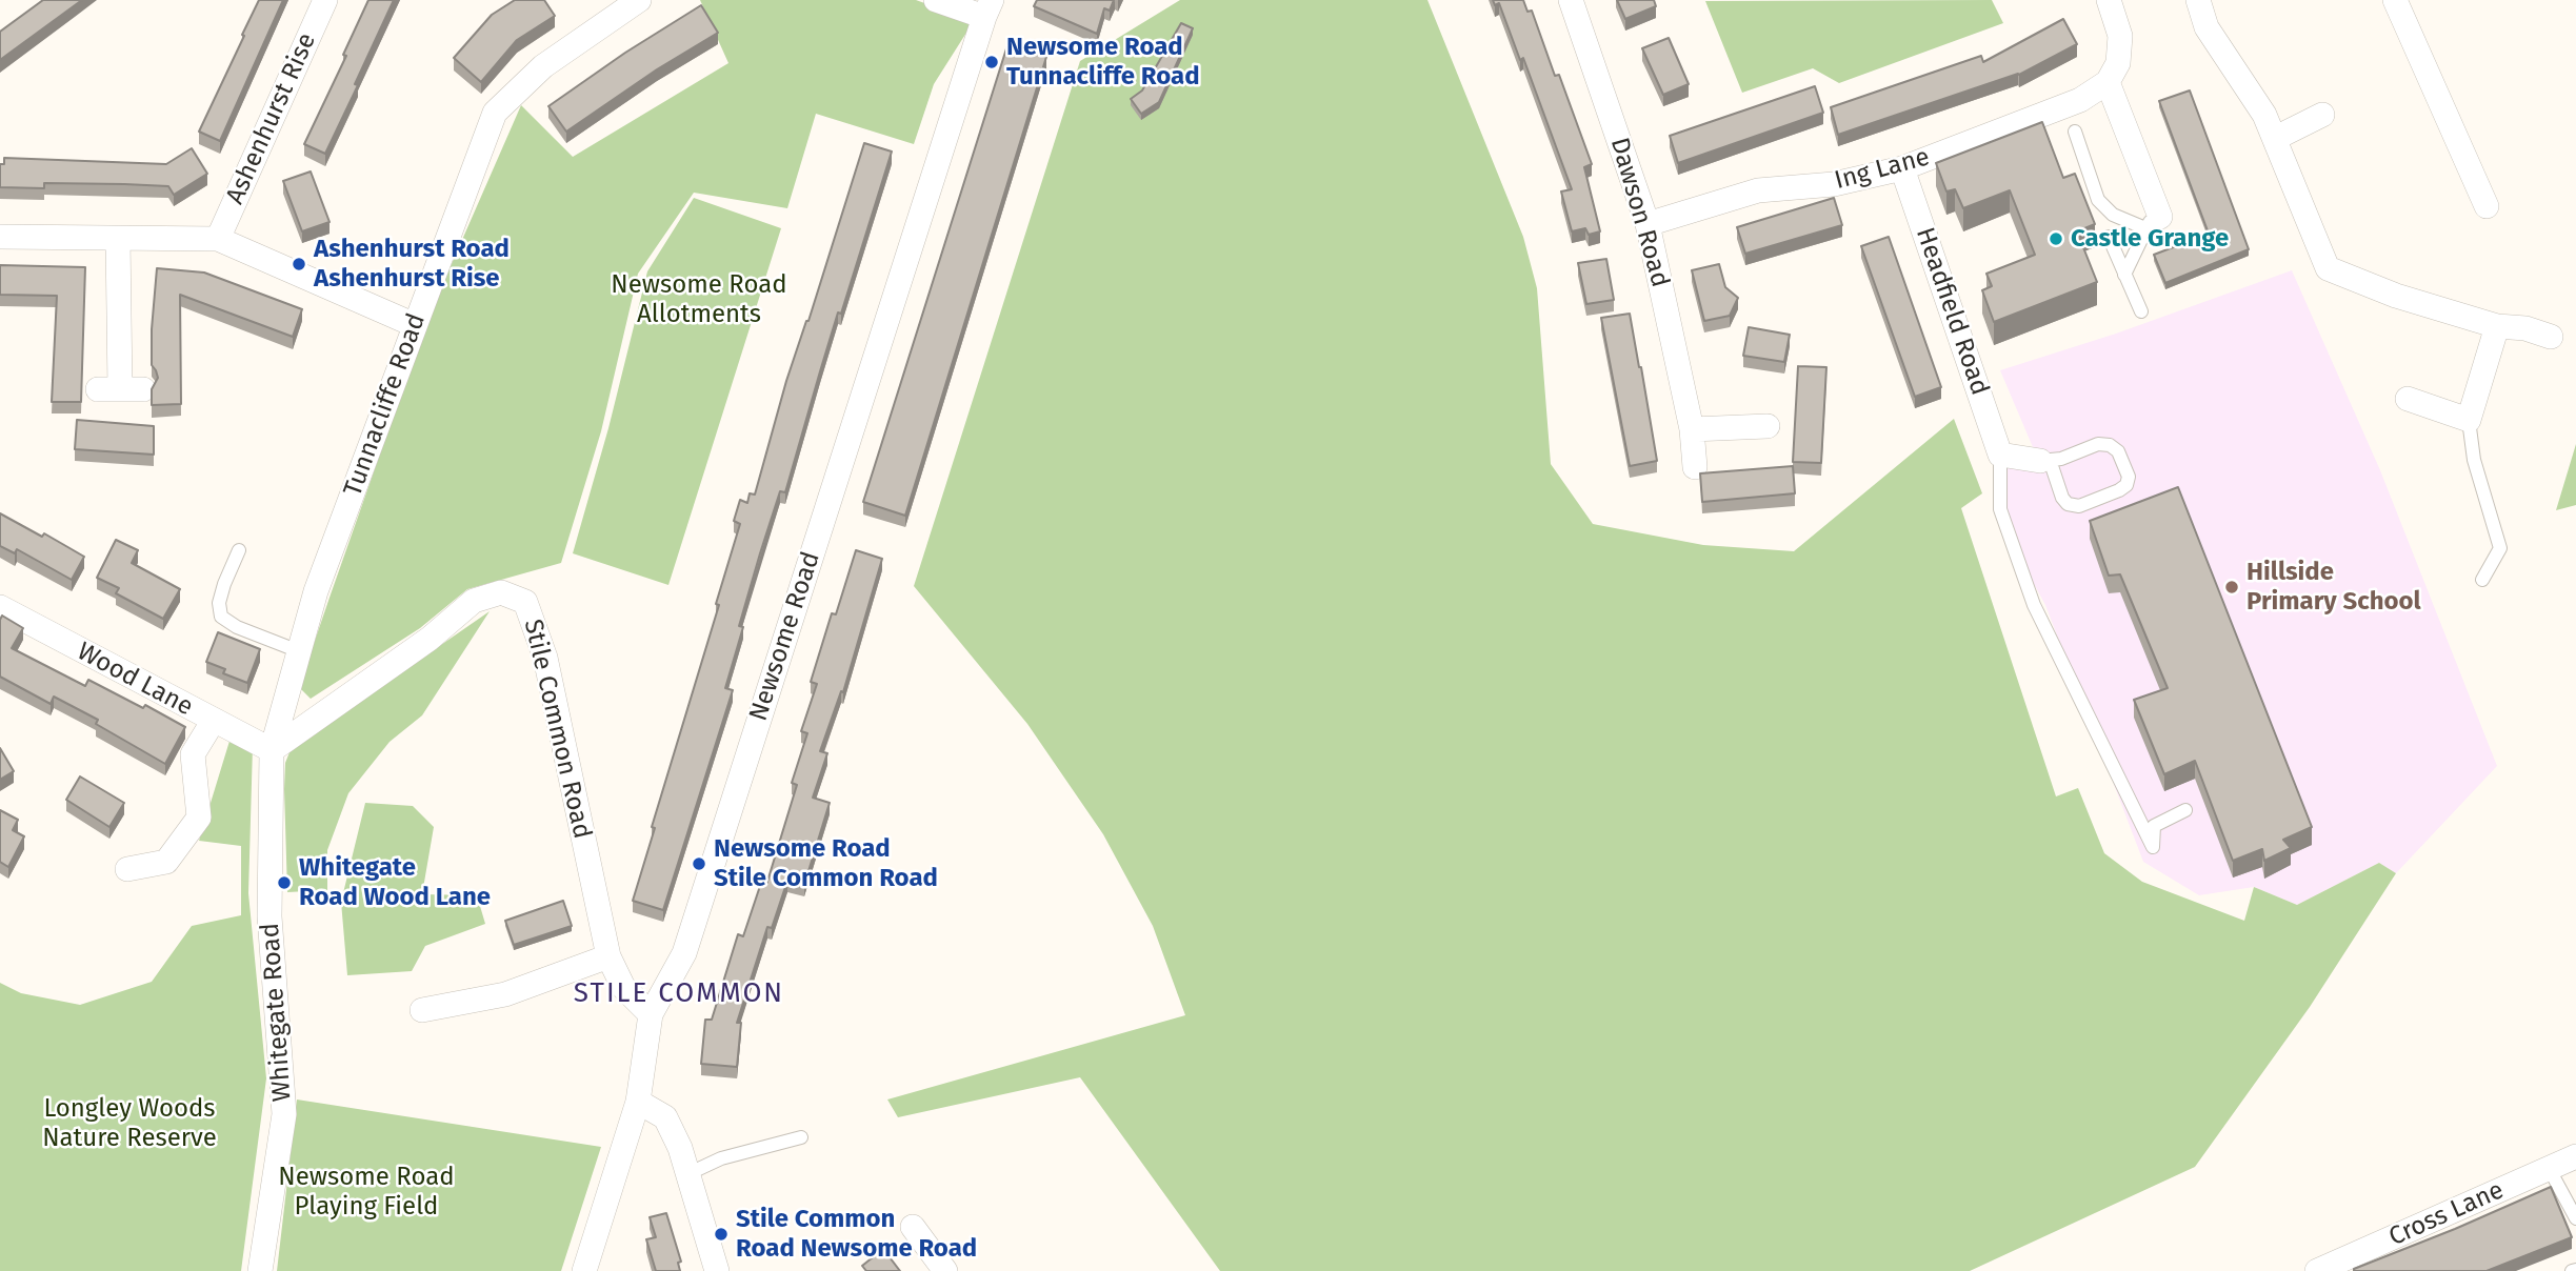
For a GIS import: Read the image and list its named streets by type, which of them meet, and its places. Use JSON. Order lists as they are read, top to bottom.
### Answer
{
  "streets": {
    "street": [
      "Ashenhurst Rise",
      "Ing Lane",
      "Dawson Road",
      "Headfield Road",
      "Tunnacliffe Road",
      "Newsome Road",
      "Wood Lane",
      "Stile Common Road",
      "Whitegate Road",
      "Cross Lane"
    ]
  },
  "crossings": [
    ["Ing Lane", "Dawson Road"],
    ["Ing Lane", "Headfield Road"],
    ["Tunnacliffe Road", "Wood Lane"],
    ["Tunnacliffe Road", "Stile Common Road"],
    ["Tunnacliffe Road", "Whitegate Road"],
    ["Newsome Road", "Stile Common Road"],
    ["Wood Lane", "Stile Common Road"],
    ["Wood Lane", "Whitegate Road"],
    ["Stile Common Road", "Whitegate Road"]
  ],
  "districts": ["STILE COMMON"],
  "parks": ["Newsome Road Allotments", "Longley Woods Nature Reserve", "Newsome Road Playing Field"],
  "places": [
    "Newsome Road Tunnacliffe Road",
    "Castle Grange",
    "Ashenhurst Road Ashenhurst Rise",
    "Hillside Primary School",
    "Newsome Road Stile Common Road",
    "Whitegate Road Wood Lane",
    "Stile Common Road Newsome Road"
  ]
}
